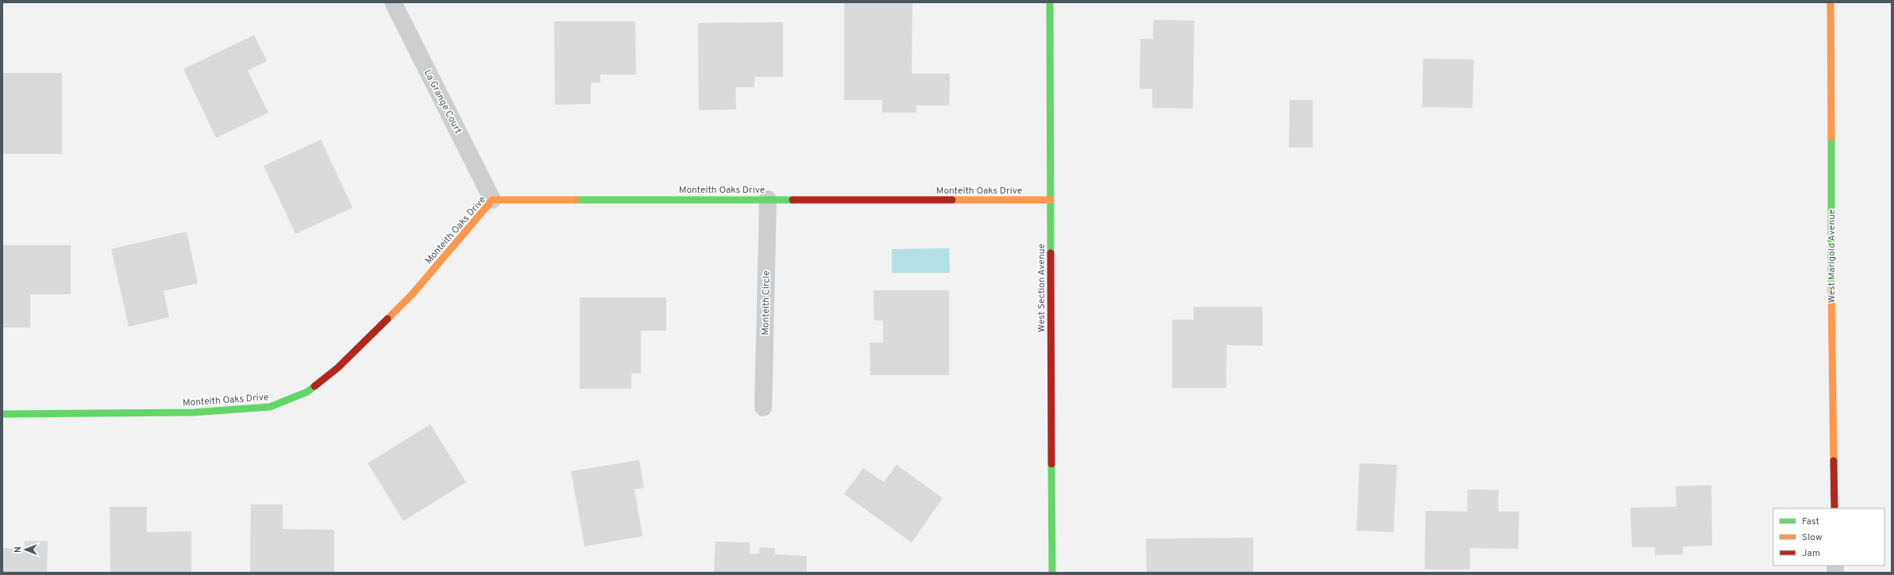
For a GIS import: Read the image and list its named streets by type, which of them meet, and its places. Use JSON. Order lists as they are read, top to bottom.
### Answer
{
  "streets": {
    "street": [
      "La Grange Court",
      "Monteith Oaks Drive",
      "West Marigold Avenue",
      "West Section Avenue",
      "Monteith Circle"
    ]
  },
  "crossings": [
    ["La Grange Court", "Monteith Oaks Drive"],
    ["Monteith Oaks Drive", "West Section Avenue"],
    ["Monteith Oaks Drive", "Monteith Circle"]
  ],
  "legend": ["Fast", "Slow", "Jam"],
  "north": "left"
}
